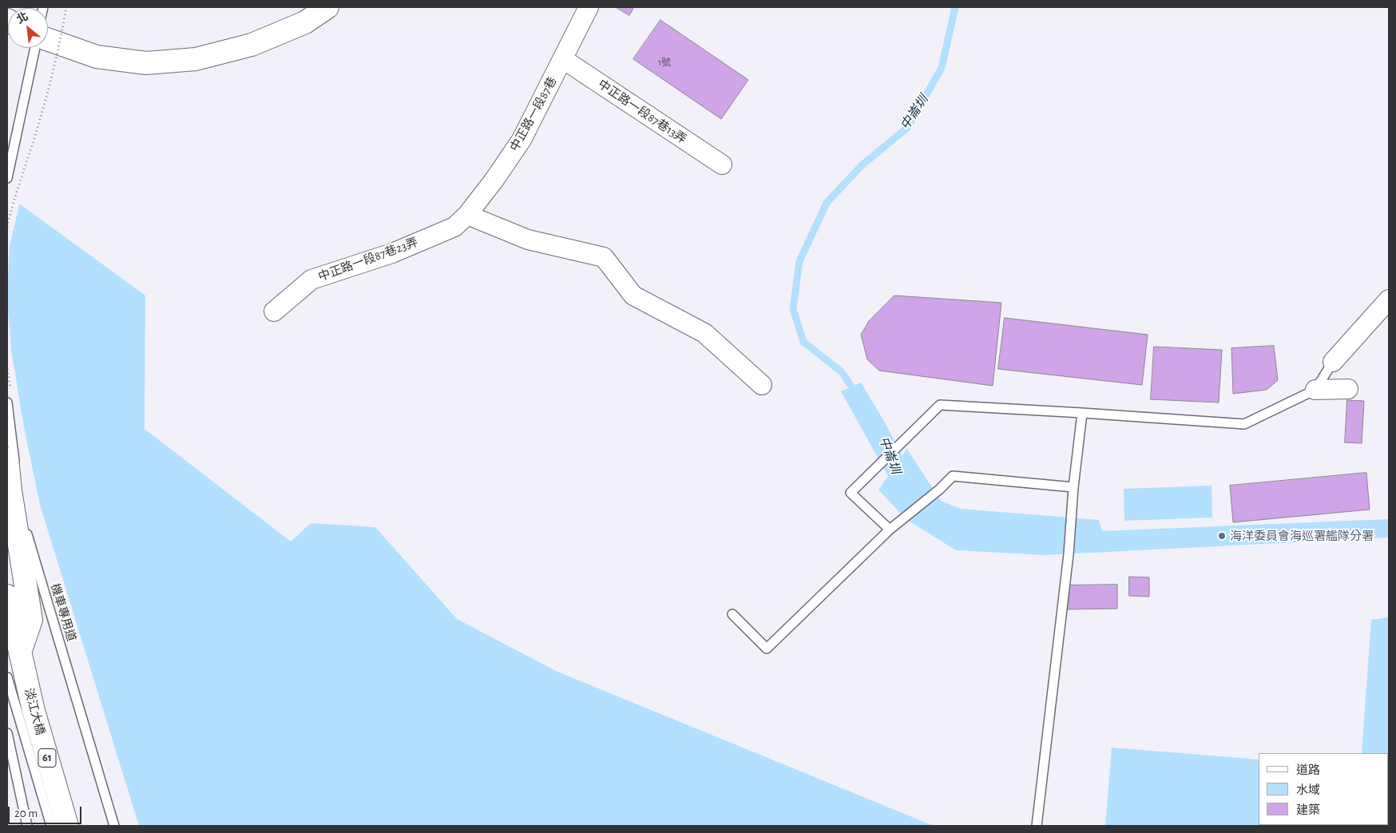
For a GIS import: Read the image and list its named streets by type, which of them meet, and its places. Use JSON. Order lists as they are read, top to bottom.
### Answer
{
  "streets": {
    "highway": ["淡江大橋", "61"],
    "street": ["中正路一段87巷13弄", "中正路一段87巷", "中正路一段87巷23弄"],
    "lane": ["機車專用道"]
  },
  "crossings": [
    ["中正路一段87巷13弄", "中正路一段87巷"],
    ["中正路一段87巷", "中正路一段87巷23弄"]
  ],
  "water": ["中崙圳"],
  "places": ["海洋委員會海巡署艦隊分署"],
  "house_numbers": ["1號"],
  "legend": ["道路", "水域", "建築"],
  "scale_bar": "20 m",
  "north": "top left"
}
